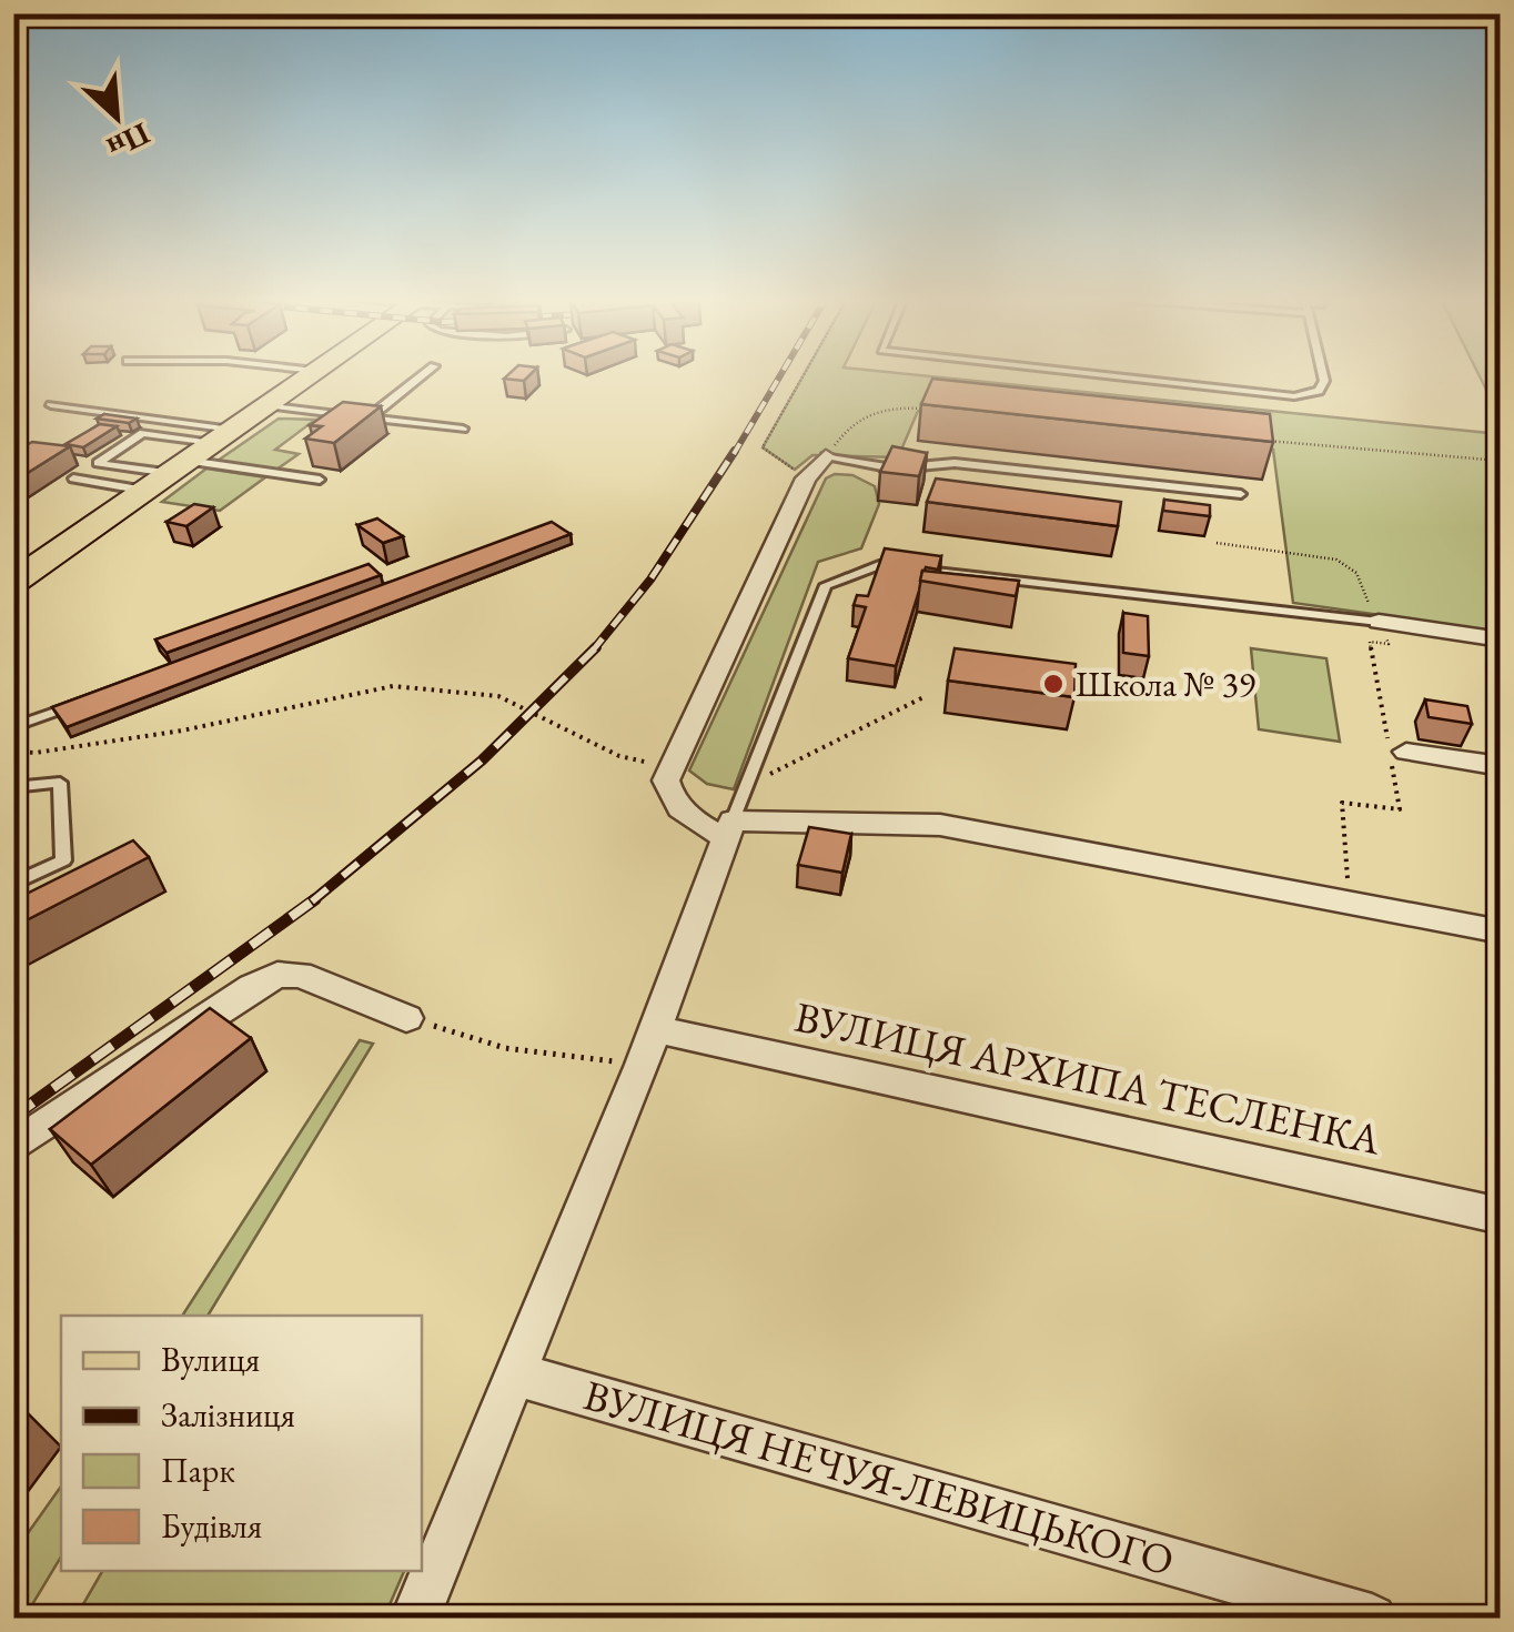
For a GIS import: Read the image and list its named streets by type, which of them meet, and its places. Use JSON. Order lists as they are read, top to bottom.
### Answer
{
  "streets": {
    "street": ["ВУЛИЦЯ АРХИПА ТЕСЛЕНКА", "ВУЛИЦЯ НЕЧУЯ-ЛЕВИЦЬКОГО"]
  },
  "places": ["Школа № 39"],
  "legend": [
    "Вулиця",
    "Залізниця",
    "Парк",
    "Будівля"
  ],
  "north": "bottom right"
}
